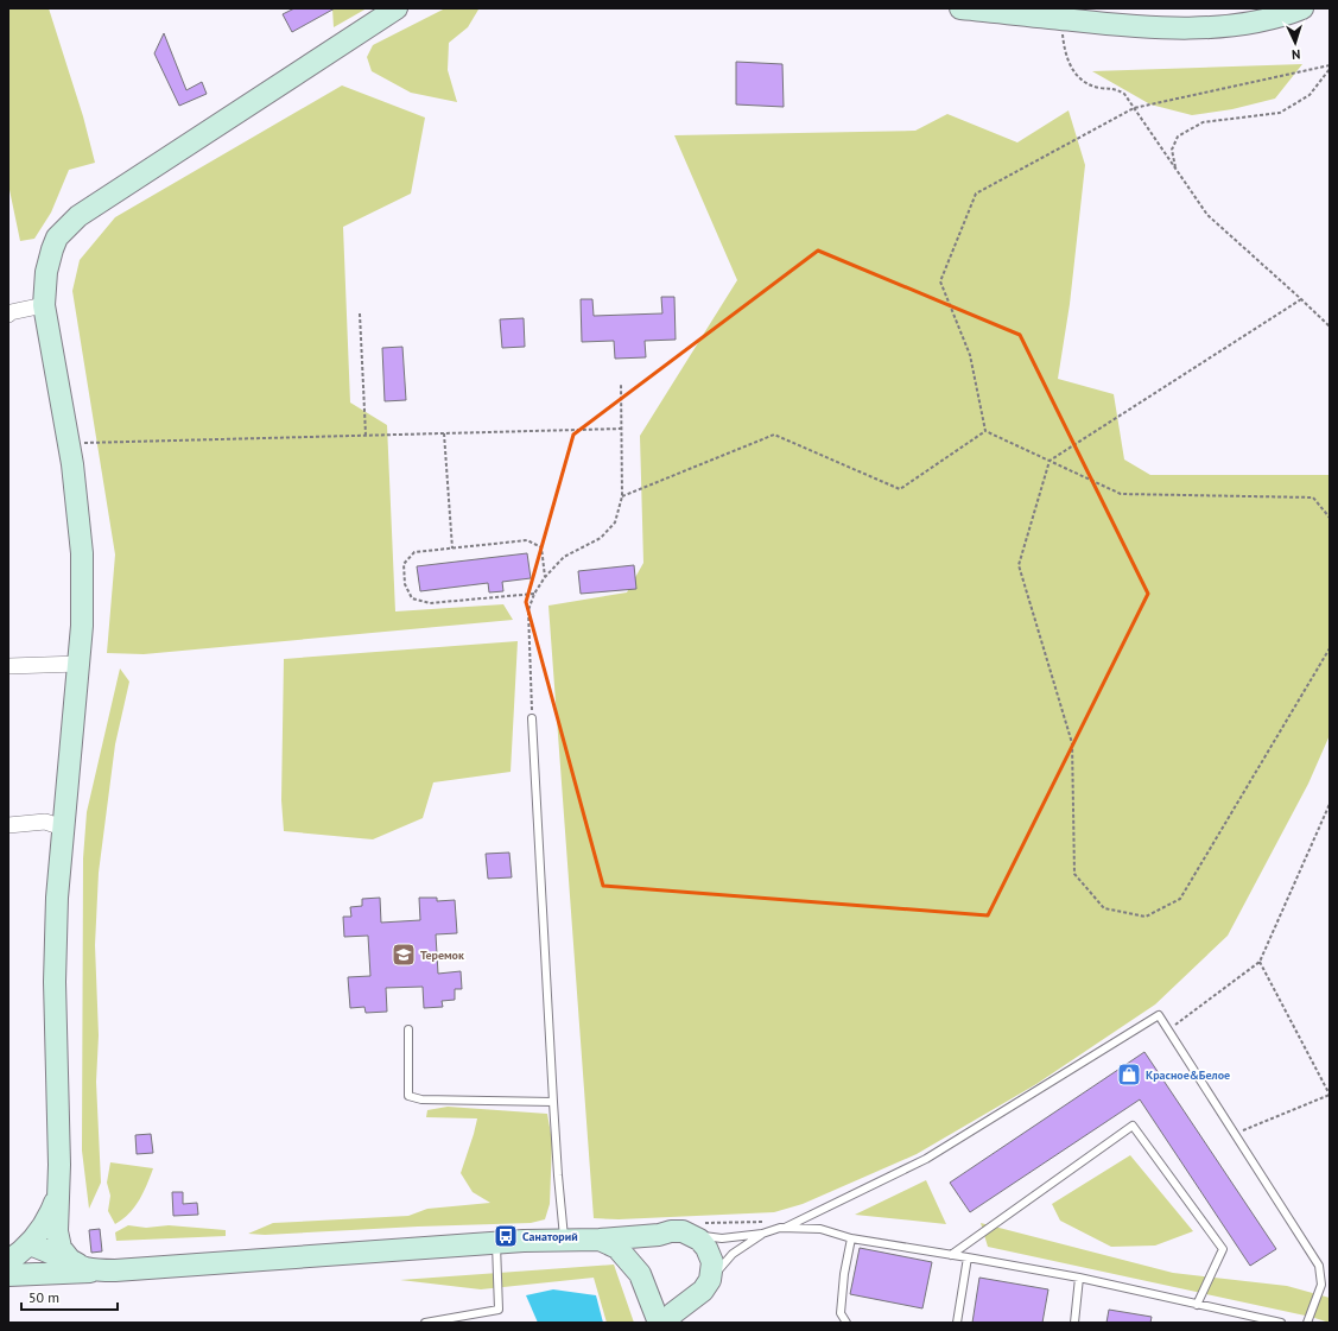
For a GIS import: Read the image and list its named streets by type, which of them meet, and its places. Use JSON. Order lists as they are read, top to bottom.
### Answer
{
  "places": {
    "school or university": ["Теремок"],
    "shop": ["Красное&Белое"],
    "bus stop": ["Санаторий"]
  },
  "scale_bar": "50 m",
  "north": "bottom"
}
